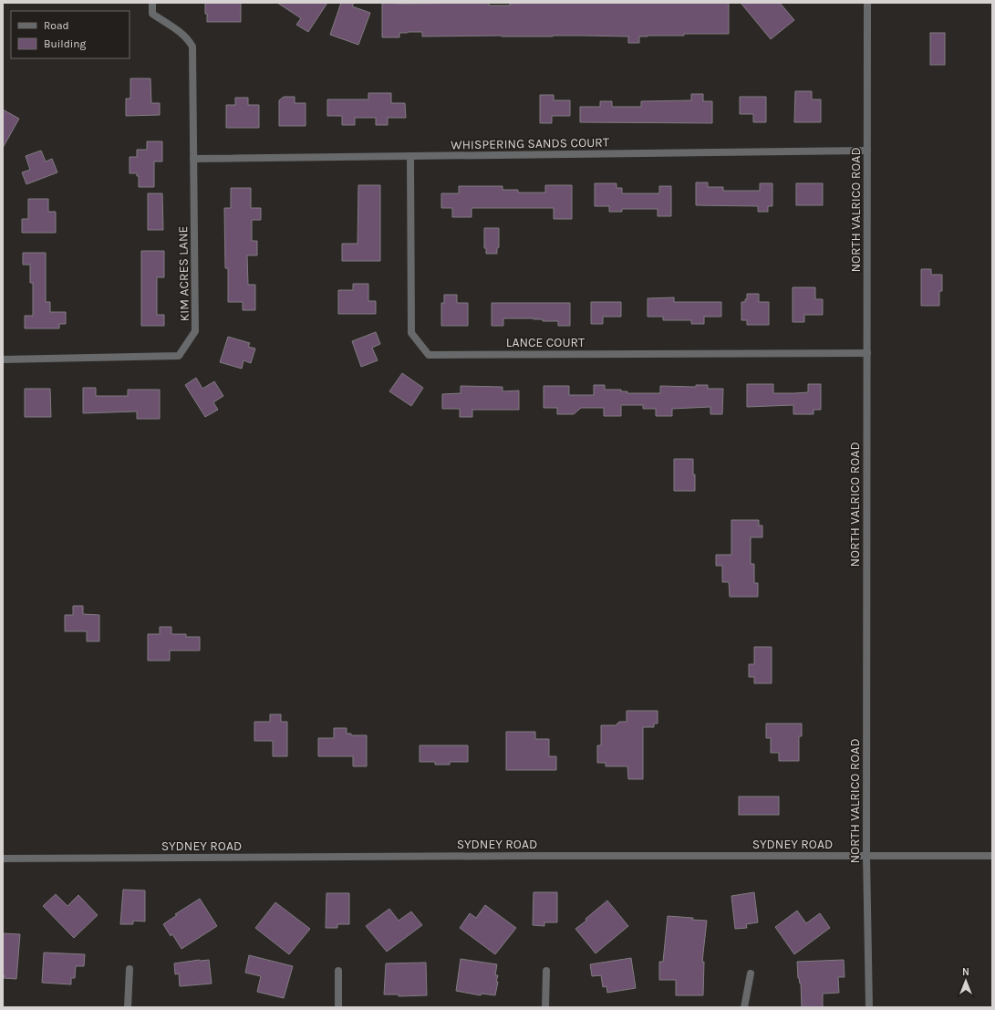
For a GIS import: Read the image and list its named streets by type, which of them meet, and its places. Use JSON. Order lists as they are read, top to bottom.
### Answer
{
  "streets": {
    "street": [
      "WHISPERING SANDS COURT",
      "NORTH VALRICO ROAD",
      "KIM ACRES LANE",
      "LANCE COURT",
      "SYDNEY ROAD"
    ]
  },
  "crossings": [
    ["WHISPERING SANDS COURT", "NORTH VALRICO ROAD"],
    ["WHISPERING SANDS COURT", "KIM ACRES LANE"],
    ["WHISPERING SANDS COURT", "LANCE COURT"],
    ["NORTH VALRICO ROAD", "LANCE COURT"],
    ["NORTH VALRICO ROAD", "SYDNEY ROAD"]
  ],
  "legend": ["Road", "Building"],
  "north": "top"
}
